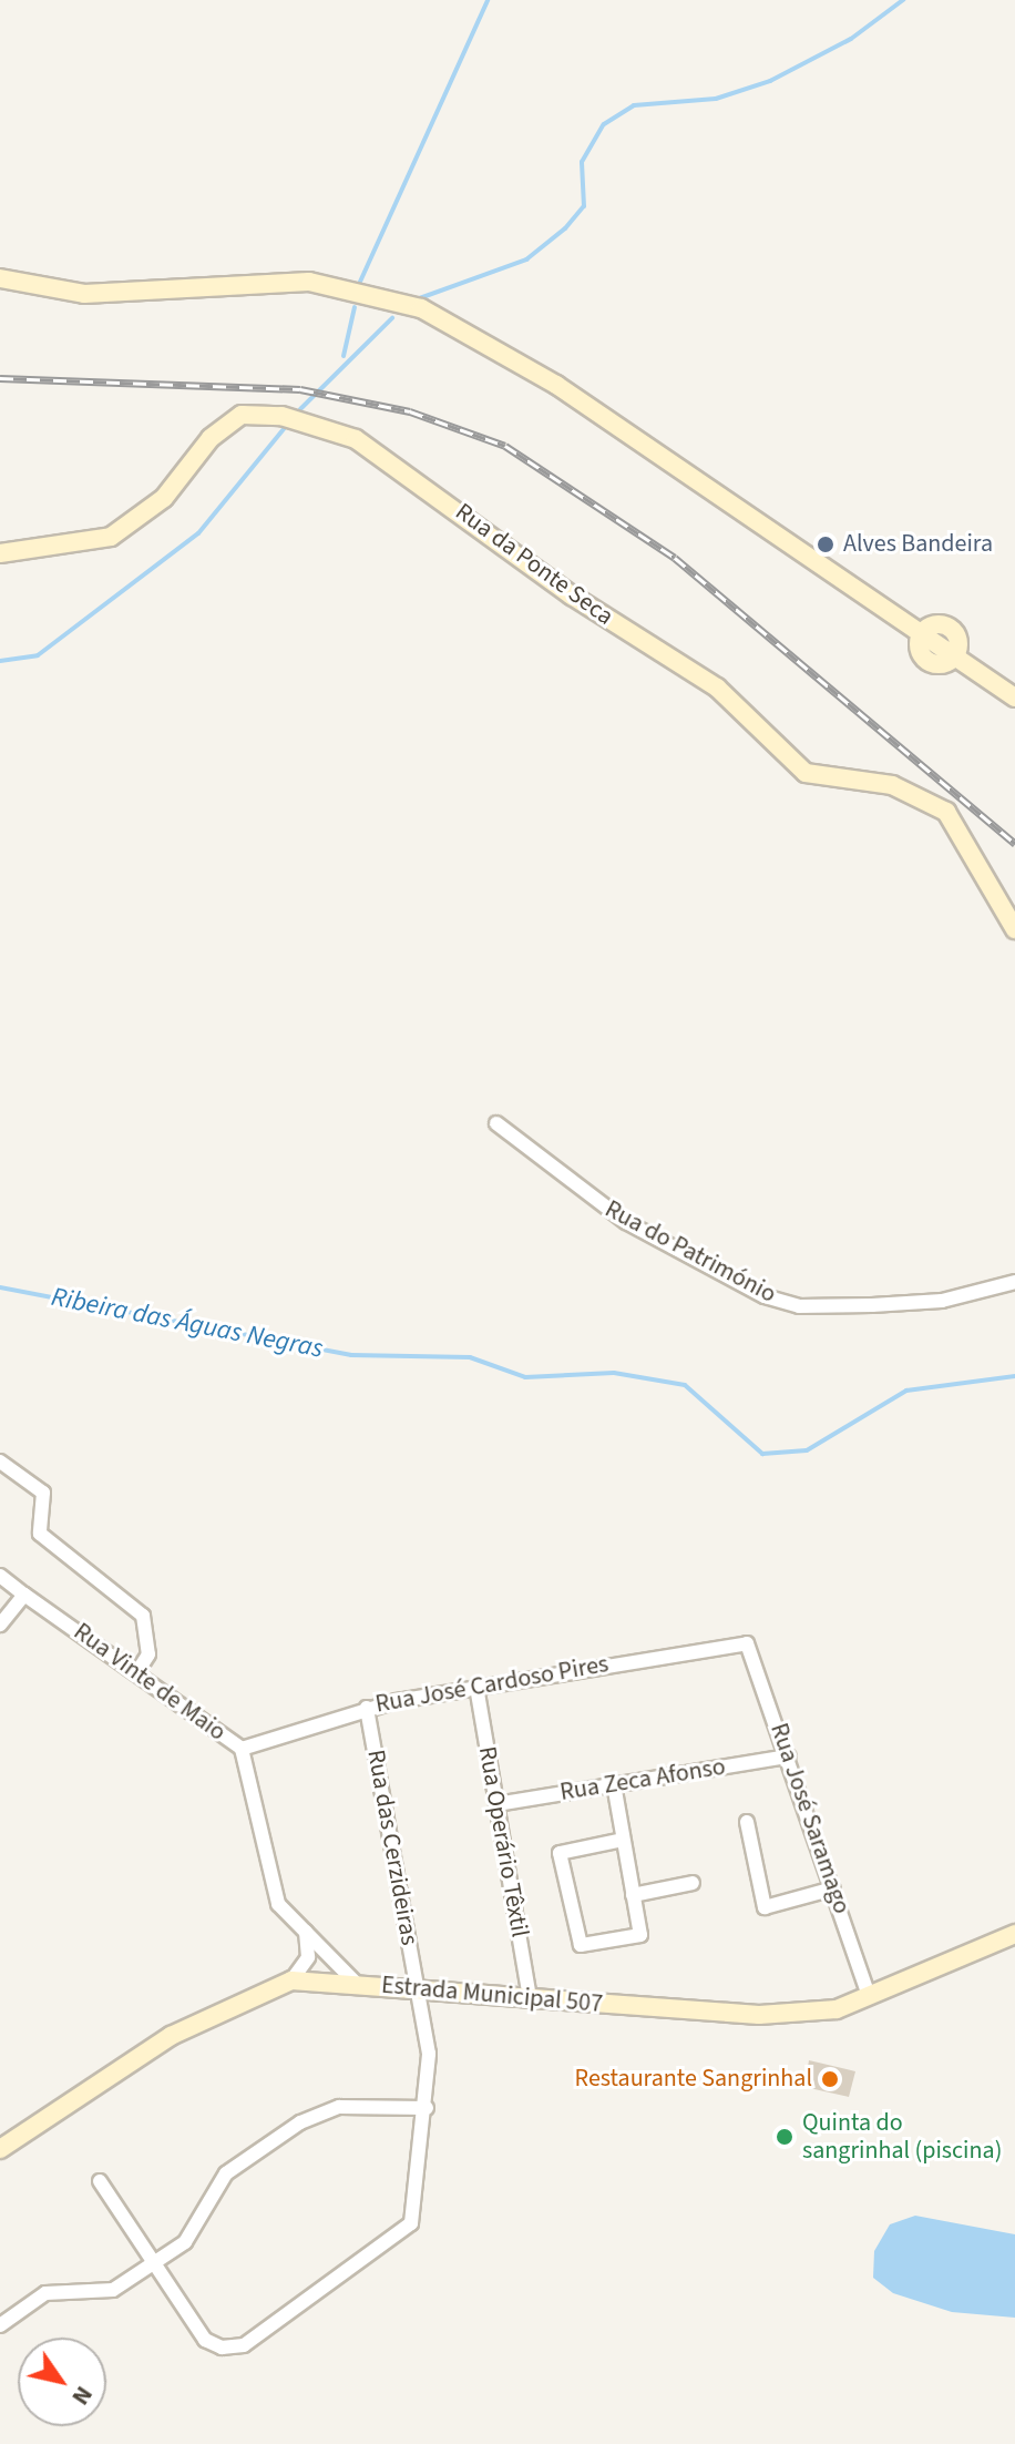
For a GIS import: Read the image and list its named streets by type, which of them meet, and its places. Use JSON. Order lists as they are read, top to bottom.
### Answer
{
  "streets": {
    "street": [
      "Rua da Ponte Seca",
      "Rua do Património",
      "Rua Vinte de Maio",
      "Rua José Cardoso Pires",
      "Rua Zeca Afonso",
      "Rua José Saramago",
      "Rua Operário Têxtil",
      "Rua das Cerzideiras",
      "Estrada Municipal 507"
    ]
  },
  "crossings": [
    ["Rua Vinte de Maio", "Rua José Cardoso Pires"],
    ["Rua Vinte de Maio", "Estrada Municipal 507"],
    ["Rua José Cardoso Pires", "Rua José Saramago"],
    ["Rua José Cardoso Pires", "Rua Operário Têxtil"],
    ["Rua José Cardoso Pires", "Rua das Cerzideiras"],
    ["Rua Zeca Afonso", "Rua José Saramago"],
    ["Rua Zeca Afonso", "Rua Operário Têxtil"],
    ["Rua José Saramago", "Estrada Municipal 507"],
    ["Rua Operário Têxtil", "Estrada Municipal 507"],
    ["Rua das Cerzideiras", "Estrada Municipal 507"]
  ],
  "water": ["Ribeira das Águas Negras"],
  "places": ["Alves Bandeira", "Restaurante Sangrinhal", "Quinta do sangrinhal (piscina)"],
  "north": "bottom right"
}
